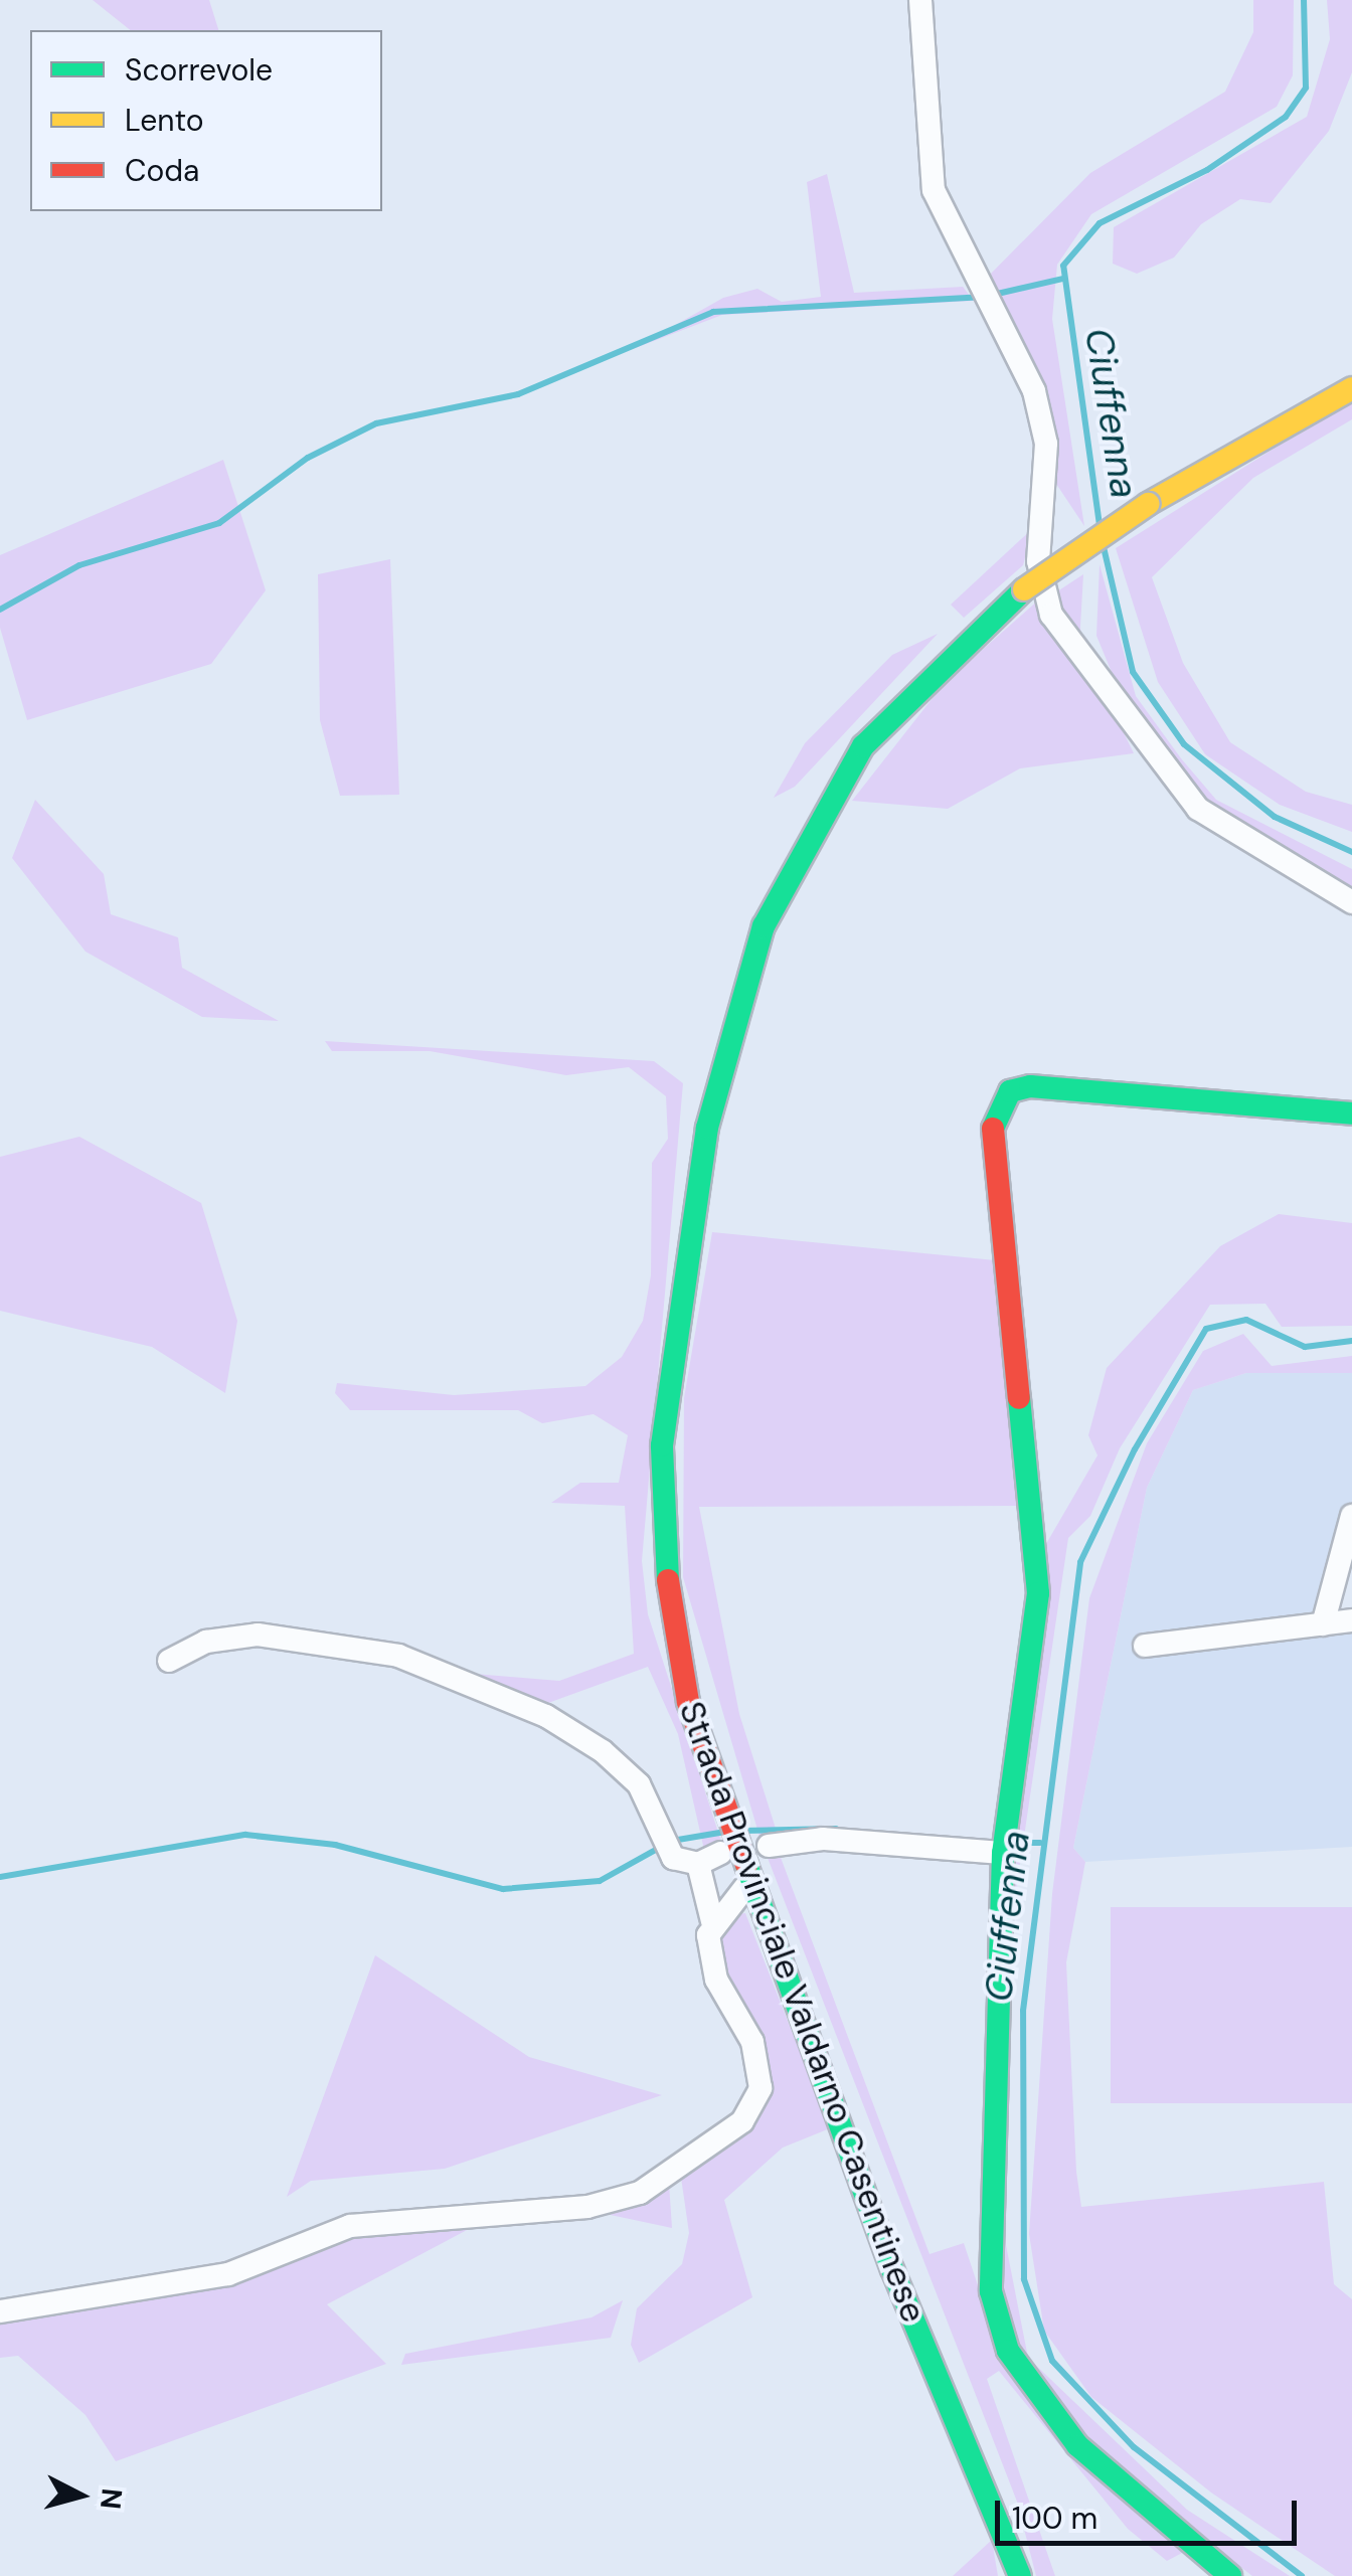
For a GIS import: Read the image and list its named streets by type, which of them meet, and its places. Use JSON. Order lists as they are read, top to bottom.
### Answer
{
  "streets": {
    "main road": ["Strada Provinciale Valdarno Casentinese"]
  },
  "water": ["Ciuffenna"],
  "legend": ["Scorrevole", "Lento", "Coda"],
  "scale_bar": "100 m",
  "north": "right"
}
